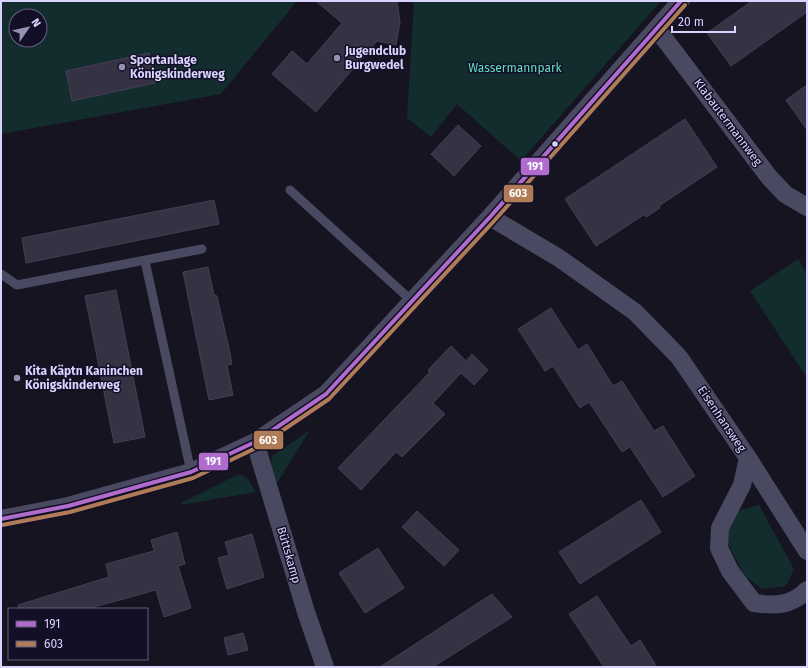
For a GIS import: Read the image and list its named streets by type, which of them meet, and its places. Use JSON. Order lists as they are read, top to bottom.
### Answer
{
  "streets": {
    "street": ["Klabautermannweg", "Eisenhansweg", "Büttskamp"]
  },
  "parks": ["Wassermannpark"],
  "places": ["Jugendclub Burgwedel", "Sportanlage Königskinderweg", "Kita Käptn Kaninchen Königskinderweg"],
  "lines": ["transit line 191", "transit line 603"],
  "legend": ["191", "603"],
  "scale_bar": "20 m",
  "north": "top right"
}
